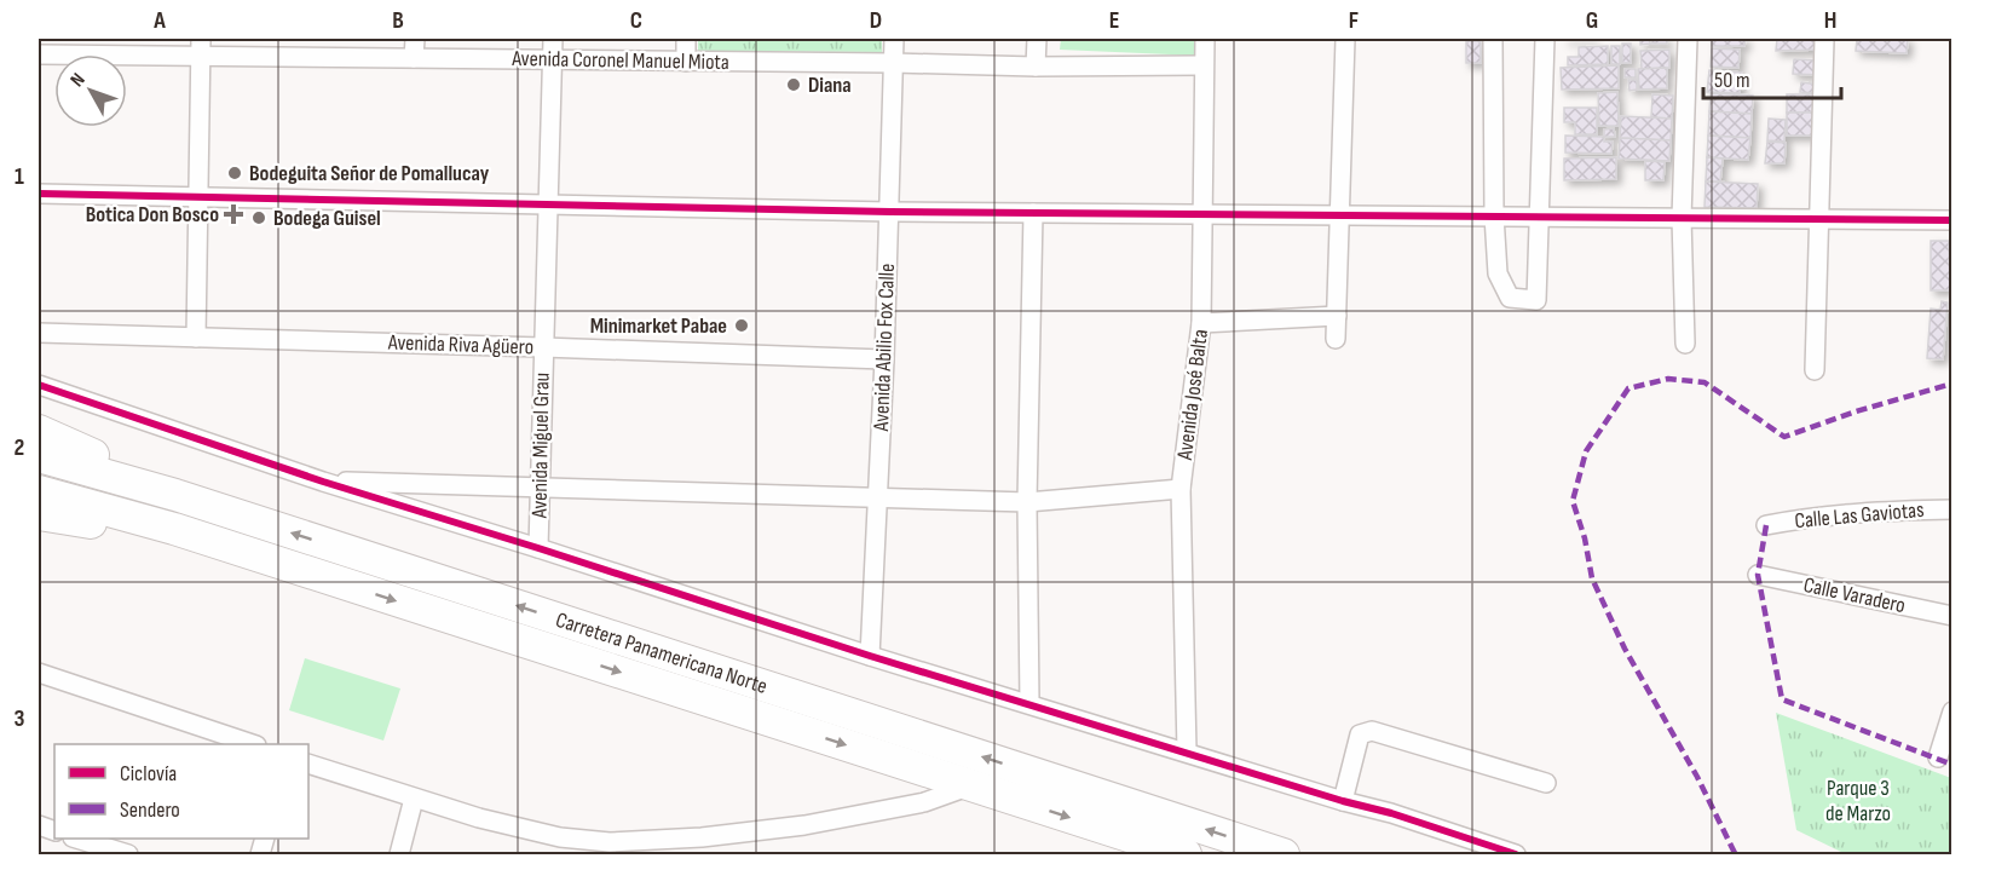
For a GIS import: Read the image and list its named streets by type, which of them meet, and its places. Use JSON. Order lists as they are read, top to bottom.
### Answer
{
  "streets": {
    "highway": ["Carretera Panamericana Norte"],
    "street": [
      "Avenida Coronel Manuel Miota",
      "Avenida Riva Agüero",
      "Avenida Abilio Fox Calle",
      "Avenida José Balta",
      "Avenida Miguel Grau",
      "Calle Las Gaviotas",
      "Calle Varadero"
    ]
  },
  "crossings": [
    ["Avenida Coronel Manuel Miota", "Avenida Abilio Fox Calle"],
    ["Avenida Coronel Manuel Miota", "Avenida José Balta"],
    ["Avenida Coronel Manuel Miota", "Avenida Miguel Grau"],
    ["Avenida Riva Agüero", "Avenida Abilio Fox Calle"],
    ["Avenida Riva Agüero", "Avenida Miguel Grau"]
  ],
  "parks": ["Parque 3 de Marzo"],
  "places": {
    "other": [
      "Diana",
      "Bodeguita Señor de Pomallucay",
      "Bodega Guisel",
      "Minimarket Pabae"
    ],
    "health": ["Botica Don Bosco"]
  },
  "legend": ["Ciclovía", "Sendero"],
  "scale_bar": "50 m",
  "north": "top left",
  "grid": {
    "columns": [
      "A",
      "B",
      "C",
      "D",
      "E",
      "F",
      "G",
      "H"
    ],
    "rows": ["1", "2", "3"]
  }
}
